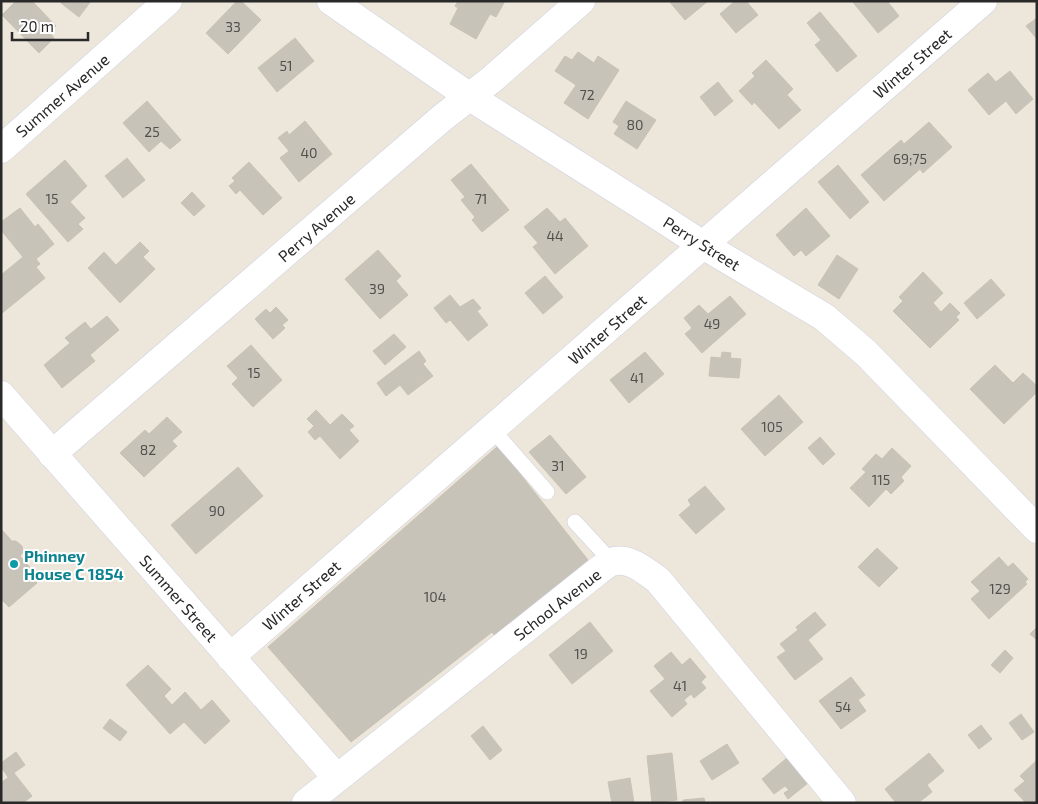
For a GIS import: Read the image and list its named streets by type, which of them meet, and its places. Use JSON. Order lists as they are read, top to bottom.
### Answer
{
  "streets": {
    "street": [
      "Winter Street",
      "Summer Avenue",
      "Perry Avenue",
      "Perry Street",
      "Summer Street",
      "School Avenue"
    ]
  },
  "crossings": [
    ["Winter Street", "Perry Street"],
    ["Winter Street", "Summer Street"],
    ["Perry Avenue", "Perry Street"],
    ["Perry Avenue", "Summer Street"],
    ["Summer Street", "School Avenue"]
  ],
  "places": ["Phinney House C 1854"],
  "house_numbers": [
    "33",
    "51",
    "72",
    "80",
    "25",
    "40",
    "69;75",
    "15",
    "71",
    "44",
    "39",
    "49",
    "15",
    "41",
    "105",
    "82",
    "31",
    "115",
    "90",
    "129",
    "104",
    "19",
    "41",
    "54"
  ],
  "scale_bar": "20 m"
}
